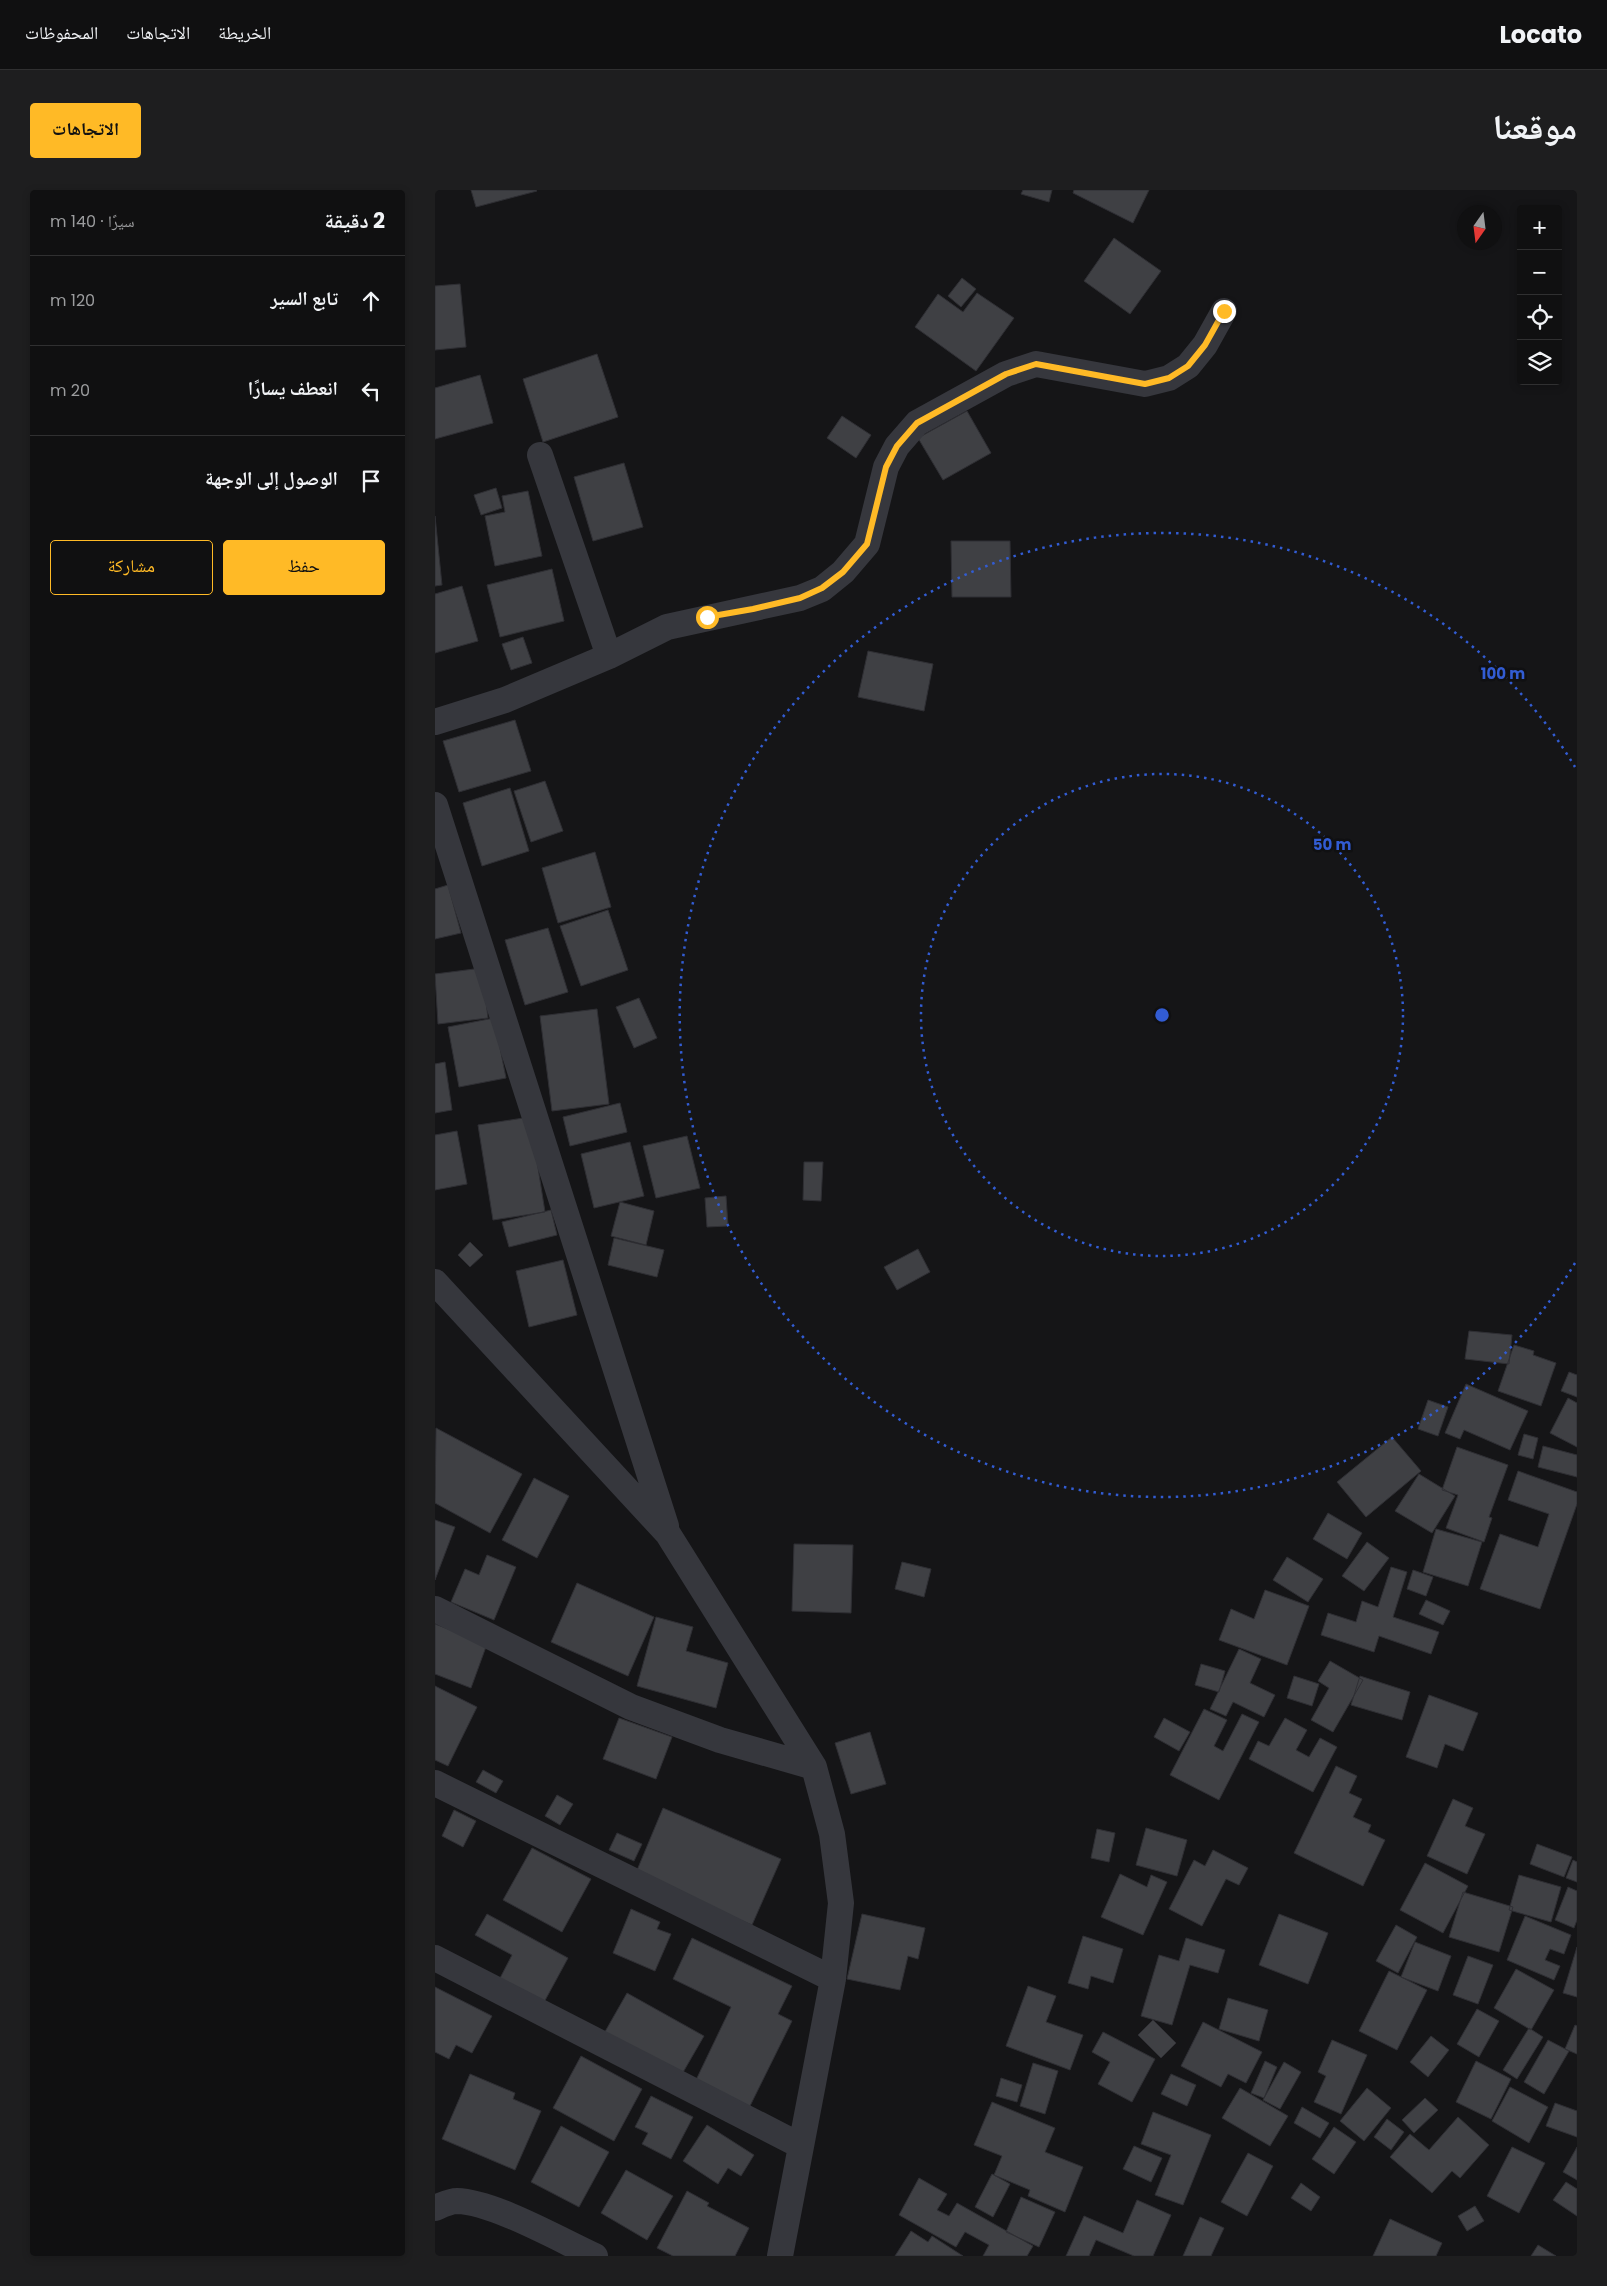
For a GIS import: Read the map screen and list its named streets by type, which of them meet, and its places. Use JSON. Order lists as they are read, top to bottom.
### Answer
{
  "north": "bottom",
  "page": {
    "header": "Locato",
    "nav": ["الخريطة", "الاتجاهات", "المحفوظات"],
    "title": "موقعنا",
    "buttons": [
      "الاتجاهات",
      ["حفظ", "مشاركة"]
    ],
    "heading": ["2 دقيقة", "سيرًا · 140 m"],
    "map_buttons": ["+", "−"],
    "list": [
      ["تابع السير", "120 m"],
      ["انعطف يسارًا", "20 m"],
      "الوصول إلى الوجهة"
    ]
  },
  "rings": ["100 m", "50 m"]
}
